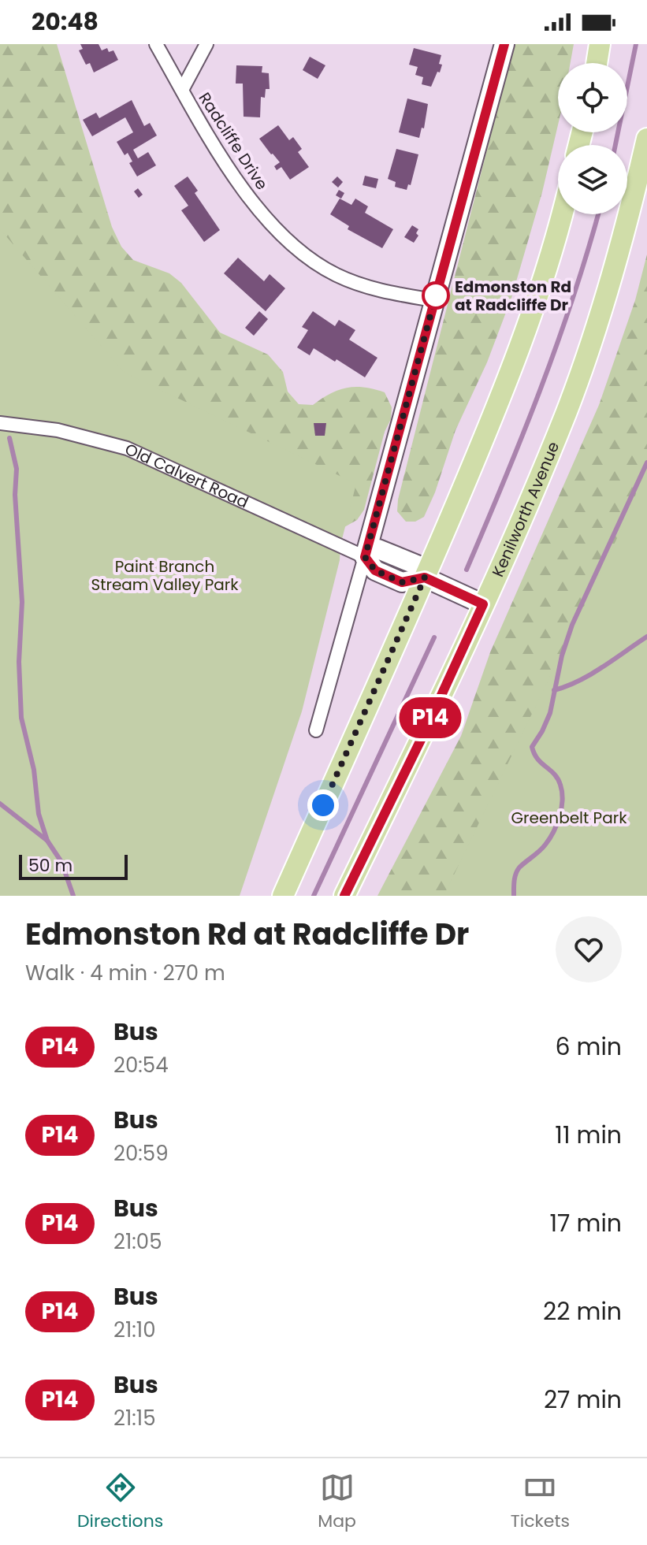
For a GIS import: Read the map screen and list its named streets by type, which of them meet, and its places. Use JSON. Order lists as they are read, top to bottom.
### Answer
{
  "streets": {
    "main road": ["Kenilworth Avenue"],
    "street": ["Radcliffe Drive", "Old Calvert Road"]
  },
  "crossings": [
    ["Old Calvert Road", "Kenilworth Avenue"]
  ],
  "parks": ["Paint Branch Stream Valley Park", "Greenbelt Park"],
  "places": ["Edmonston Rd at Radcliffe Dr"],
  "lines": ["bus line P14"],
  "scale_bar": "50 m",
  "page": {
    "status": "20:48",
    "on_map": "P14",
    "scale": "50 m",
    "heading": ["Edmonston Rd at Radcliffe Dr", "Walk · 4 min · 270 m"],
    "list": [
      {
        "mark": "P14",
        "name": "Bus",
        "note": "20:54",
        "value": "6 min"
      },
      {
        "mark": "P14",
        "name": "Bus",
        "note": "20:59",
        "value": "11 min"
      },
      {
        "mark": "P14",
        "name": "Bus",
        "note": "21:05",
        "value": "17 min"
      },
      {
        "mark": "P14",
        "name": "Bus",
        "note": "21:10",
        "value": "22 min"
      },
      {
        "mark": "P14",
        "name": "Bus",
        "note": "21:15",
        "value": "27 min"
      }
    ],
    "tabs": ["Directions", "Map", "Tickets"]
  }
}
